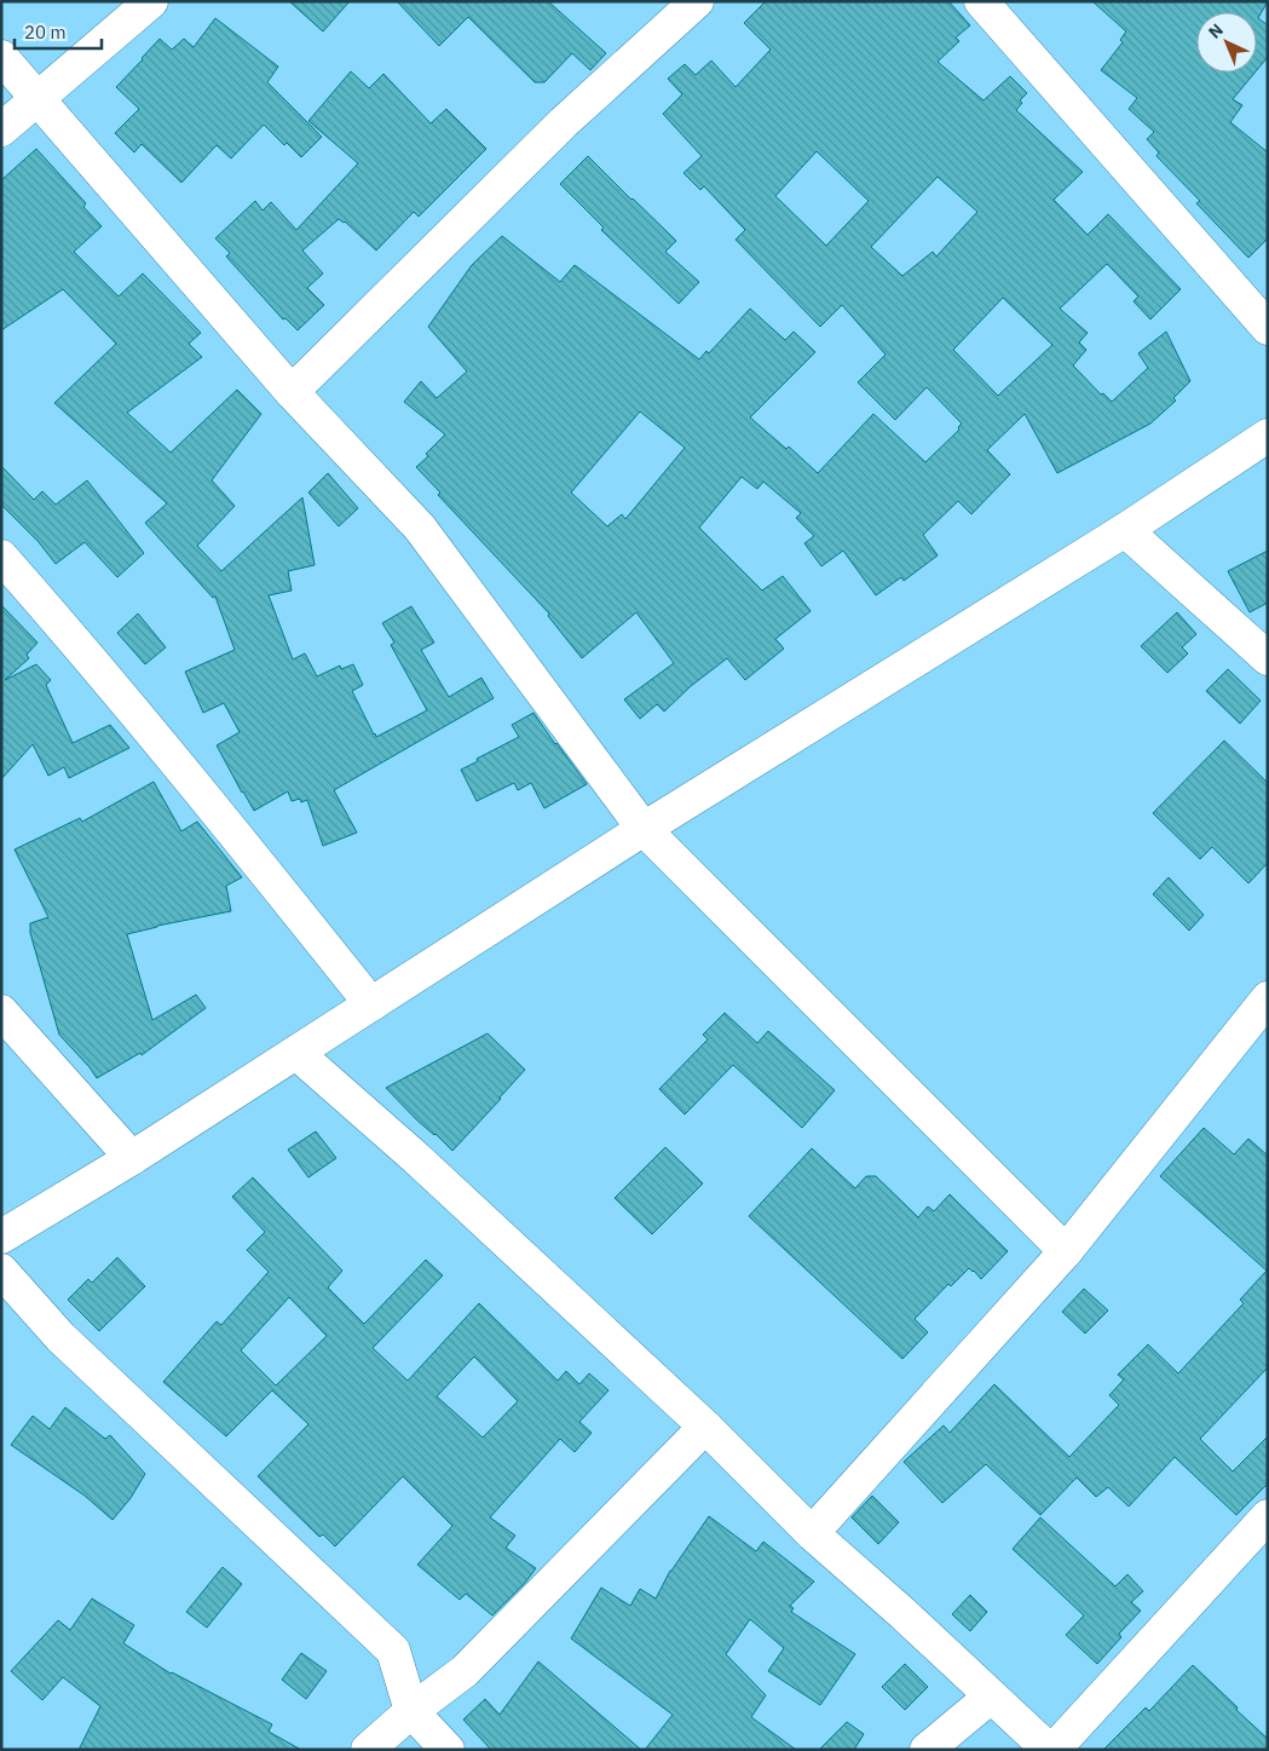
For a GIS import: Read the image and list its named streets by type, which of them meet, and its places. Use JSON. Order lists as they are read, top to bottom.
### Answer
{
  "scale_bar": "20 m",
  "north": "top left"
}
